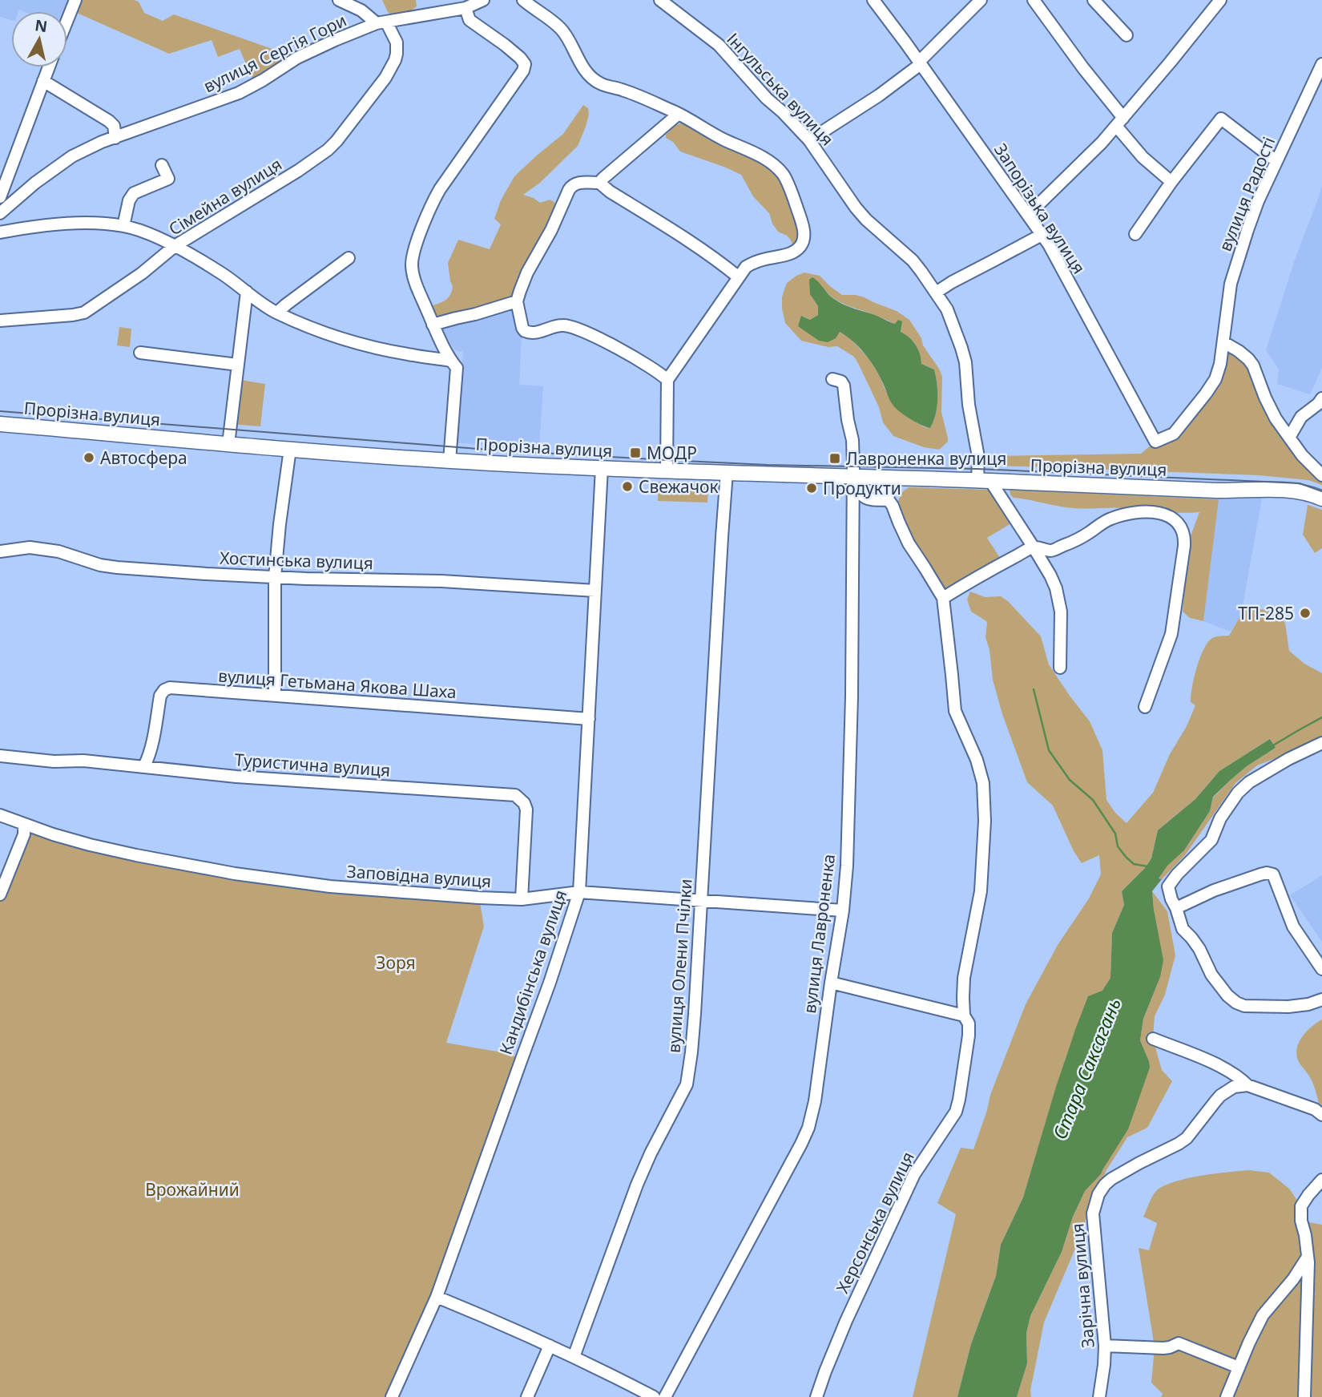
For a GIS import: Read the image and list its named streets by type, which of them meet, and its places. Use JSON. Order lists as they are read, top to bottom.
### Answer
{
  "streets": {
    "main road": ["Прорізна вулиця"],
    "street": [
      "вулиця Сергія Гори",
      "Інгульська вулиця",
      "вулиця Радості",
      "Сімейна вулиця",
      "Запорізька вулиця",
      "Хостинська вулиця",
      "вулиця Гетьмана Якова Шаха",
      "Туристична вулиця",
      "Заповідна вулиця",
      "вулиця Лавроненка",
      "вулиця Олени Пчілки",
      "Кандибінська вулиця",
      "Херсонська вулиця",
      "Зарічна вулиця"
    ]
  },
  "crossings": [
    ["вулиця Сергія Гори", "Сімейна вулиця"],
    ["Інгульська вулиця", "Прорізна вулиця"],
    ["вулиця Радості", "Запорізька вулиця"],
    ["Прорізна вулиця", "вулиця Лавроненка"],
    ["Прорізна вулиця", "вулиця Олени Пчілки"],
    ["Прорізна вулиця", "Кандибінська вулиця"],
    ["Прорізна вулиця", "Херсонська вулиця"],
    ["Хостинська вулиця", "Кандибінська вулиця"],
    ["вулиця Гетьмана Якова Шаха", "Туристична вулиця"],
    ["вулиця Гетьмана Якова Шаха", "Кандибінська вулиця"],
    ["Туристична вулиця", "Заповідна вулиця"],
    ["Заповідна вулиця", "вулиця Лавроненка"],
    ["Заповідна вулиця", "вулиця Олени Пчілки"],
    ["Заповідна вулиця", "Кандибінська вулиця"]
  ],
  "water": ["Стара Саксагань"],
  "parks": ["Зоря", "Врожайний"],
  "places": {
    "transit": ["МОДР", "Лавроненка вулиця"],
    "other": [
      "Автосфера",
      "Свежачок",
      "Продукти",
      "ТП-285"
    ]
  },
  "north": "top"
}
